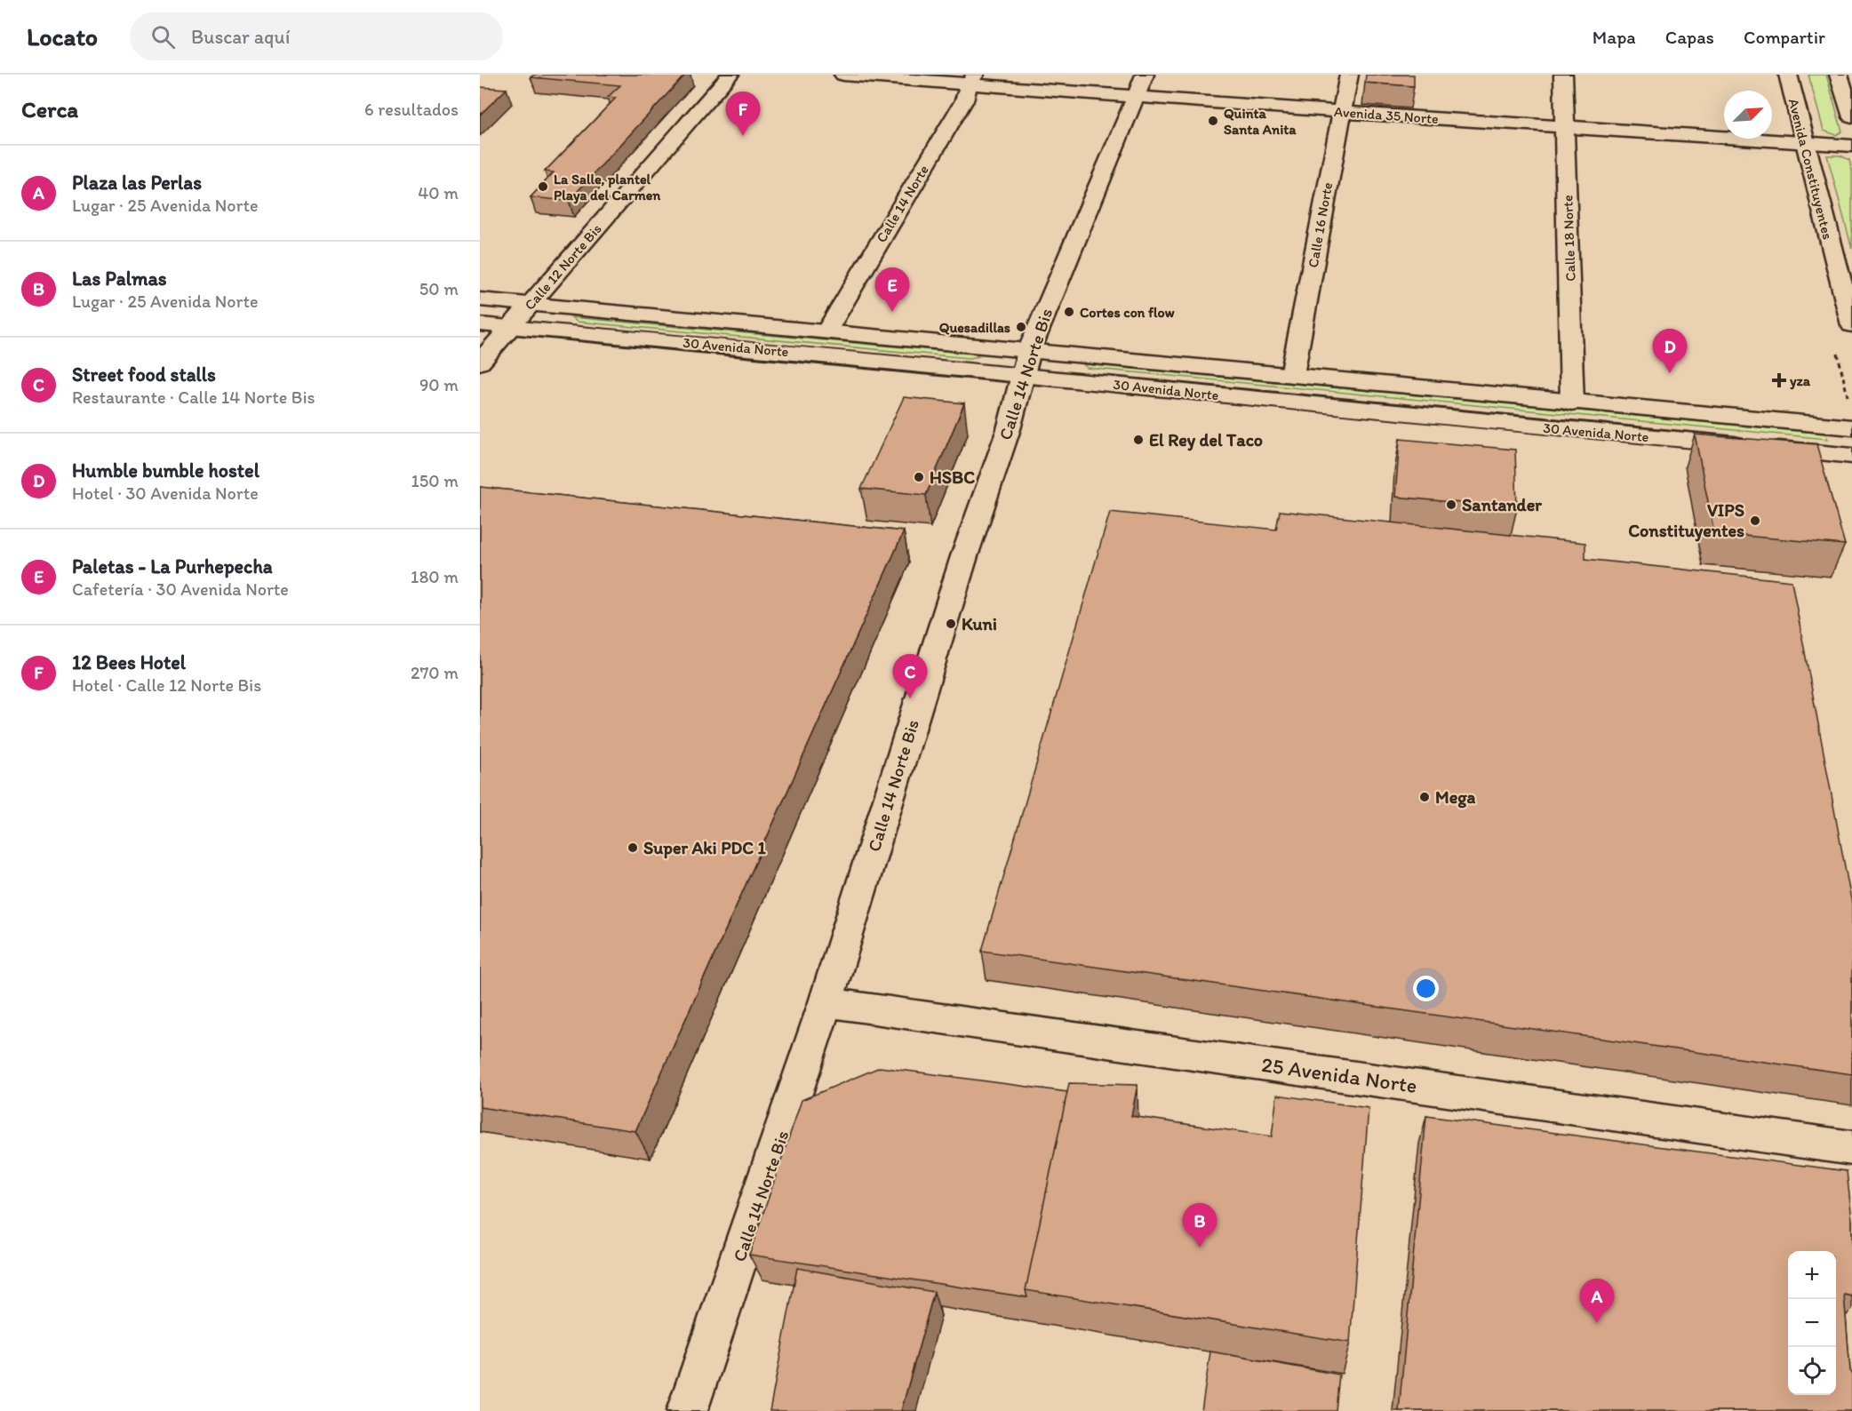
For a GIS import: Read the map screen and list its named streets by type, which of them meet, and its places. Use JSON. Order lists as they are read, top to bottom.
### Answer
{
  "streets": {
    "street": [
      "Avenida 35 Norte",
      "Avenida Constituyentes",
      "Calle 14 Norte",
      "Calle 16 Norte",
      "Calle 18 Norte",
      "Calle 12 Norte Bis",
      "30 Avenida Norte",
      "Calle 14 Norte Bis",
      "25 Avenida Norte"
    ]
  },
  "crossings": [
    ["Avenida 35 Norte", "Avenida Constituyentes"],
    ["Avenida 35 Norte", "Calle 14 Norte"],
    ["Avenida 35 Norte", "Calle 16 Norte"],
    ["Avenida 35 Norte", "Calle 18 Norte"],
    ["Avenida 35 Norte", "Calle 14 Norte Bis"],
    ["Calle 14 Norte", "30 Avenida Norte"],
    ["Calle 16 Norte", "30 Avenida Norte"],
    ["Calle 18 Norte", "30 Avenida Norte"],
    ["Calle 12 Norte Bis", "30 Avenida Norte"],
    ["30 Avenida Norte", "Calle 14 Norte Bis"],
    ["Calle 14 Norte Bis", "25 Avenida Norte"]
  ],
  "places": {
    "other": [
      "Quinta Santa Anita",
      "La Salle, plantel Playa del Carmen",
      "Cortes con flow",
      "Quesadillas",
      "El Rey del Taco",
      "HSBC",
      "Santander",
      "VIPS Constituyentes",
      "Kuni",
      "Mega",
      "Super Aki PDC 1"
    ],
    "health": ["yza"]
  },
  "north": "top right",
  "page": {
    "header": "Locato",
    "search": "Buscar aquí",
    "nav": ["Mapa", "Capas", "Compartir"],
    "heading": ["Cerca", "6 resultados"],
    "pins": [
      "F",
      "E",
      "D",
      "C",
      "B",
      "A"
    ],
    "list": [
      {
        "mark": "A",
        "name": "Plaza las Perlas",
        "note": "Lugar · 25 Avenida Norte",
        "value": "40 m"
      },
      {
        "mark": "B",
        "name": "Las Palmas",
        "note": "Lugar · 25 Avenida Norte",
        "value": "50 m"
      },
      {
        "mark": "C",
        "name": "Street food stalls",
        "note": "Restaurante · Calle 14 Norte Bis",
        "value": "90 m"
      },
      {
        "mark": "D",
        "name": "Humble bumble hostel",
        "note": "Hotel · 30 Avenida Norte",
        "value": "150 m"
      },
      {
        "mark": "E",
        "name": "Paletas - La Purhepecha",
        "note": "Cafetería · 30 Avenida Norte",
        "value": "180 m"
      },
      {
        "mark": "F",
        "name": "12 Bees Hotel",
        "note": "Hotel · Calle 12 Norte Bis",
        "value": "270 m"
      }
    ],
    "map_buttons": ["+", "−"]
  }
}
